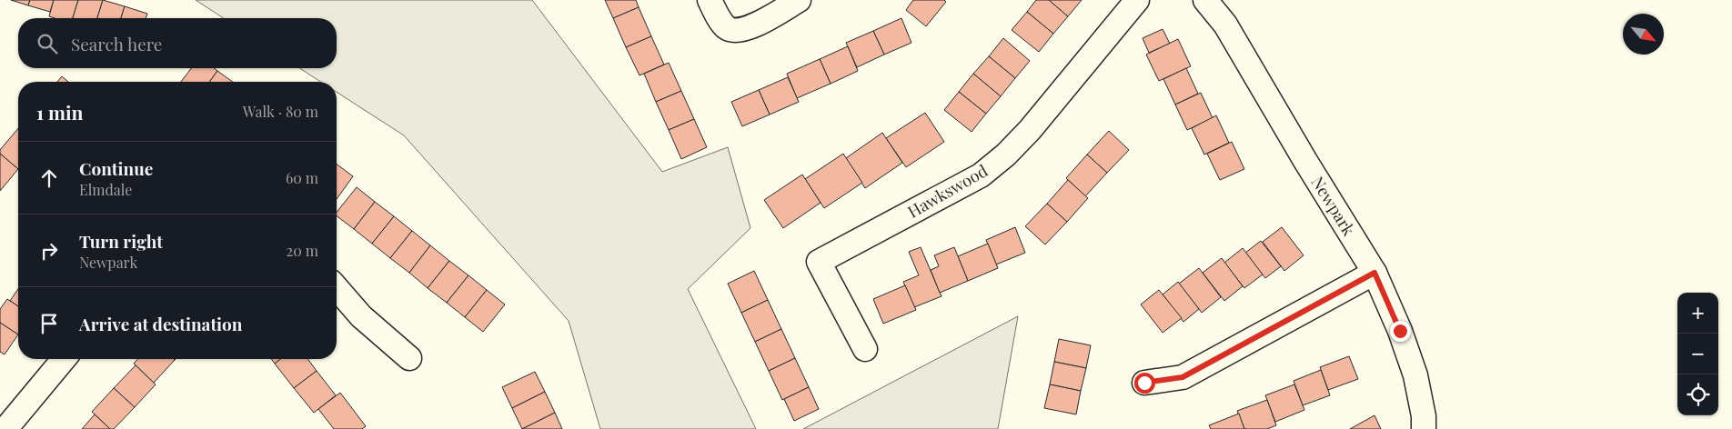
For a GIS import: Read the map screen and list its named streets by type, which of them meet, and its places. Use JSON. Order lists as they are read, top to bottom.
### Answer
{
  "streets": {
    "street": ["Hawkswood", "Newpark"]
  },
  "north": "bottom right",
  "page": {
    "search": "Search here",
    "heading": ["1 min", "Walk · 80 m"],
    "list": [
      ["Continue", "Elmdale", "60 m"],
      ["Turn right", "Newpark", "20 m"],
      "Arrive at destination"
    ],
    "map_buttons": ["+", "−"]
  }
}
